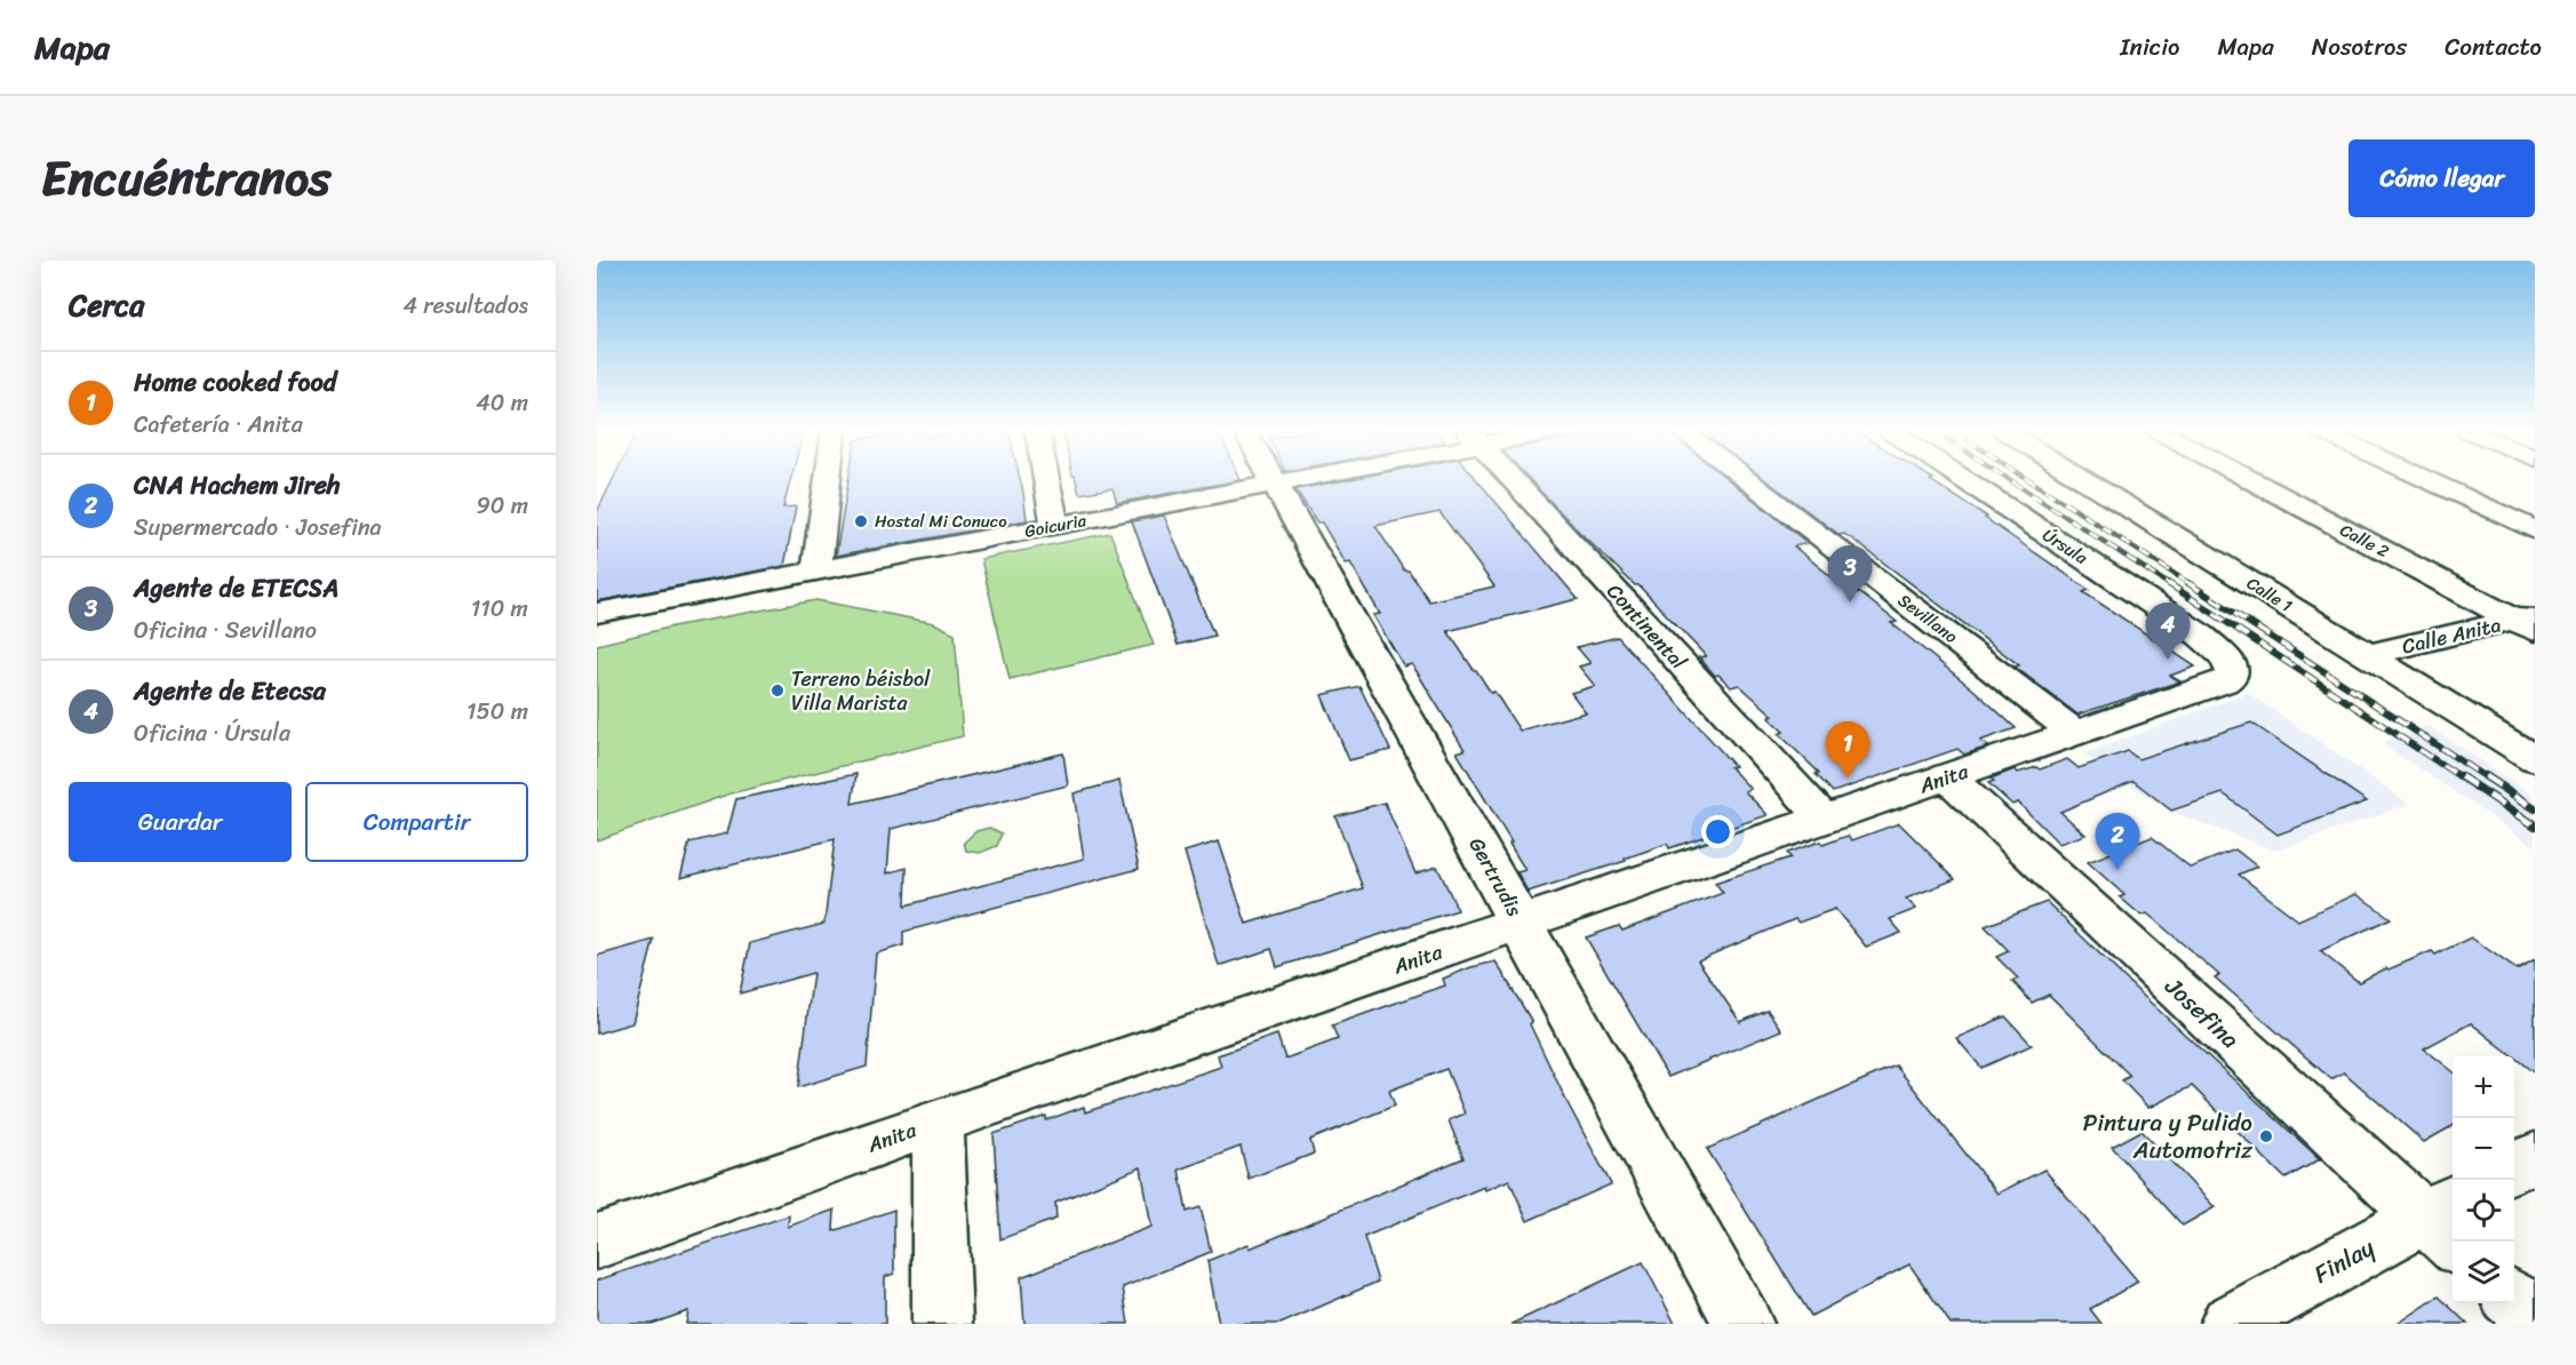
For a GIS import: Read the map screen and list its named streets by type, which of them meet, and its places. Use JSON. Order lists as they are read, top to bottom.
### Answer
{
  "streets": {
    "street": [
      "Goicuria",
      "Calle 2",
      "Úrsula",
      "Calle 1",
      "Sevillano",
      "Continental",
      "Calle Anita",
      "Anita",
      "Gertrudis",
      "Josefina",
      "Finlay"
    ]
  },
  "crossings": [
    ["Goicuria", "Gertrudis"],
    ["Calle 2", "Calle Anita"],
    ["Úrsula", "Anita"],
    ["Calle 1", "Calle Anita"],
    ["Sevillano", "Anita"],
    ["Continental", "Anita"],
    ["Anita", "Gertrudis"],
    ["Anita", "Josefina"],
    ["Josefina", "Finlay"]
  ],
  "places": ["Hostal Mi Conuco", "Terreno béisbol Villa Marista", "Pintura y Pulido Automotriz"],
  "page": {
    "header": "Mapa",
    "nav": [
      "Inicio",
      "Mapa",
      "Nosotros",
      "Contacto"
    ],
    "title": "Encuéntranos",
    "buttons": [
      "Cómo llegar",
      ["Guardar", "Compartir"]
    ],
    "heading": ["Cerca", "4 resultados"],
    "list": [
      {
        "mark": "1",
        "name": "Home cooked food",
        "note": "Cafetería · Anita",
        "value": "40 m"
      },
      {
        "mark": "2",
        "name": "CNA Hachem Jireh",
        "note": "Supermercado · Josefina",
        "value": "90 m"
      },
      {
        "mark": "3",
        "name": "Agente de ETECSA",
        "note": "Oficina · Sevillano",
        "value": "110 m"
      },
      {
        "mark": "4",
        "name": "Agente de Etecsa",
        "note": "Oficina · Úrsula",
        "value": "150 m"
      }
    ],
    "pins": [
      "3",
      "4",
      "1",
      "2"
    ],
    "map_buttons": ["+", "−"]
  }
}
